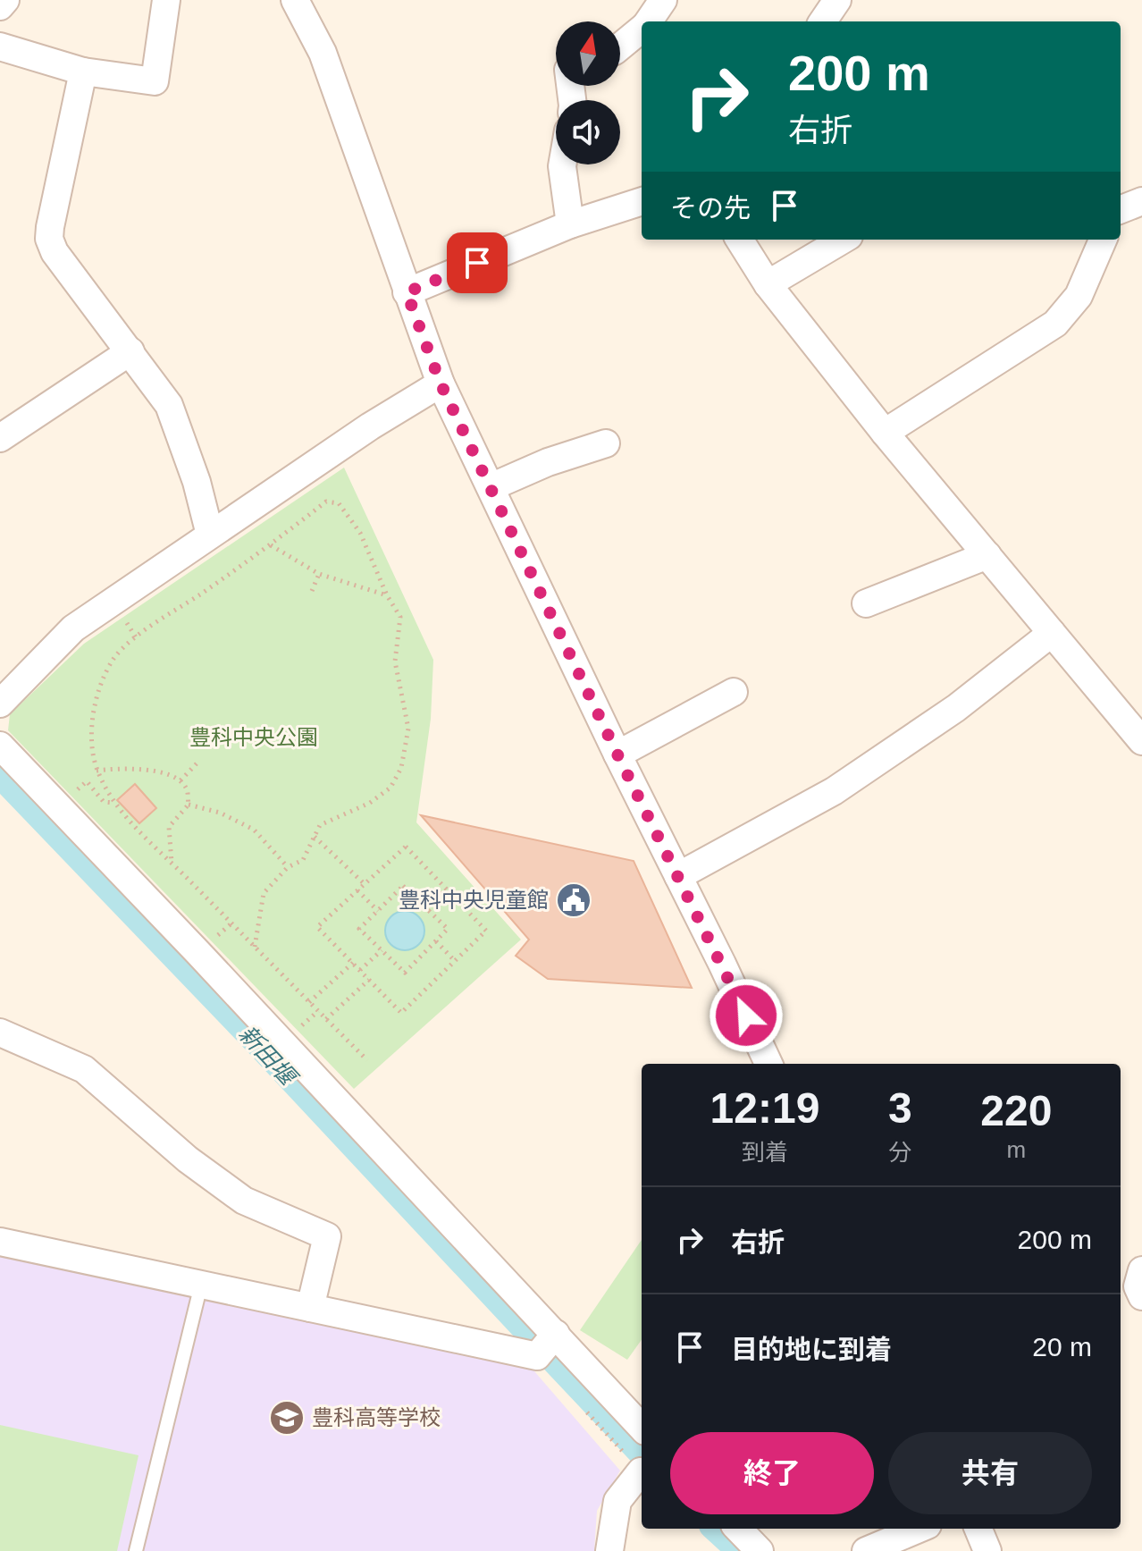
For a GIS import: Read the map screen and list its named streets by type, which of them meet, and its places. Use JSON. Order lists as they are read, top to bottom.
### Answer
{
  "water": ["新田堰"],
  "parks": ["豊科中央公園"],
  "places": {
    "public building": ["豊科中央児童館"],
    "school or university": ["豊科高等学校"]
  },
  "north": "top",
  "page": {
    "turn": ["200 m", "右折"],
    "then": "その先",
    "eta": [
      "12:19",
      "到着",
      "3",
      "分",
      "220",
      "m"
    ],
    "list": [
      {
        "name": "右折",
        "value": "200 m"
      },
      {
        "name": "目的地に到着",
        "value": "20 m"
      }
    ],
    "buttons": ["終了", "共有"]
  }
}
